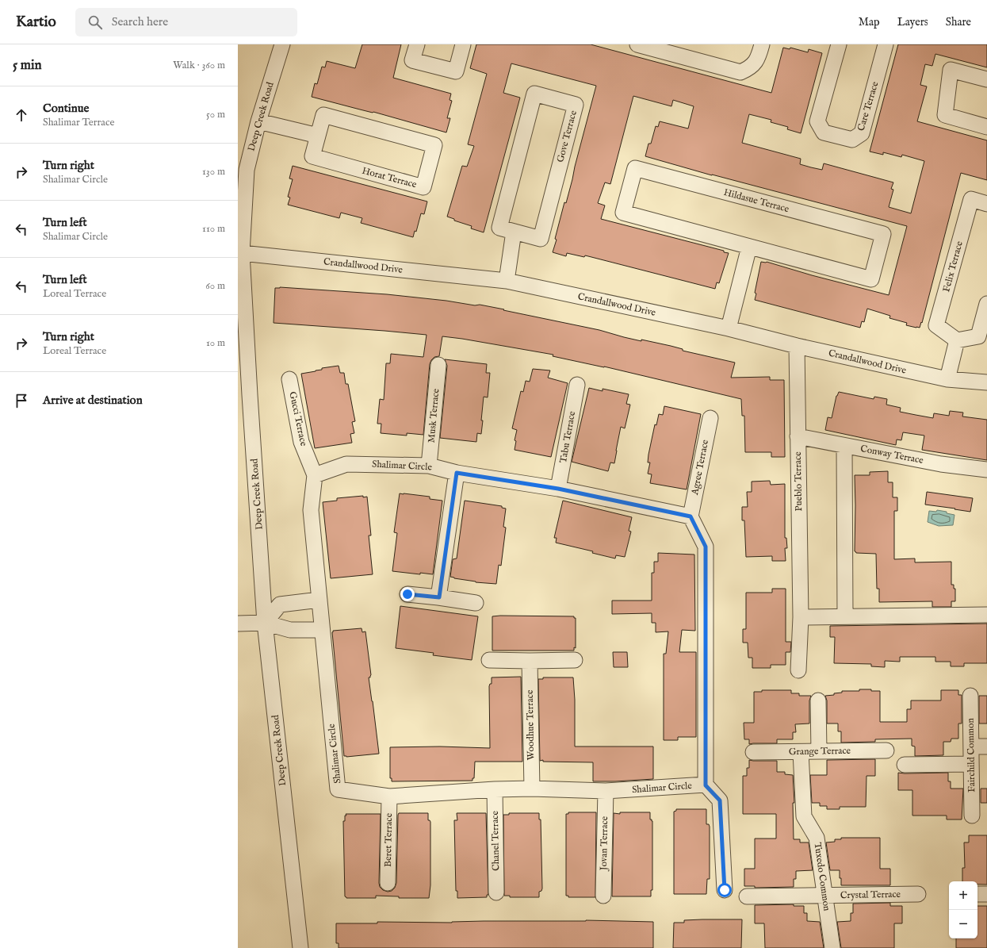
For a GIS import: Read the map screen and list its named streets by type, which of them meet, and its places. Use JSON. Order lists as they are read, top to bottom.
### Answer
{
  "streets": {
    "street": [
      "Care Terrace",
      "Deep Creek Road",
      "Gove Terrace",
      "Horat Terrace",
      "Hildasue Terrace",
      "Crandallwood Drive",
      "Felix Terrace",
      "Musk Terrace",
      "Gucci Terrace",
      "Tabu Terrace",
      "Conway Terrace",
      "Shalimar Circle",
      "Agree Terrace",
      "Pueblo Terrace",
      "Woodhue Terrace",
      "Grange Terrace",
      "Fairchild Common",
      "Beret Terrace",
      "Chanel Terrace",
      "Jovan Terrace",
      "Tuxedo Common",
      "Crystal Terrace"
    ]
  },
  "crossings": [
    ["Deep Creek Road", "Crandallwood Drive"],
    ["Crandallwood Drive", "Pueblo Terrace"],
    ["Musk Terrace", "Shalimar Circle"],
    ["Gucci Terrace", "Shalimar Circle"],
    ["Tabu Terrace", "Shalimar Circle"],
    ["Conway Terrace", "Pueblo Terrace"],
    ["Shalimar Circle", "Agree Terrace"],
    ["Shalimar Circle", "Woodhue Terrace"],
    ["Shalimar Circle", "Beret Terrace"],
    ["Shalimar Circle", "Chanel Terrace"],
    ["Shalimar Circle", "Jovan Terrace"],
    ["Grange Terrace", "Tuxedo Common"],
    ["Tuxedo Common", "Crystal Terrace"]
  ],
  "page": {
    "header": "Kartio",
    "search": "Search here",
    "nav": ["Map", "Layers", "Share"],
    "heading": ["5 min", "Walk · 360 m"],
    "list": [
      ["Continue", "Shalimar Terrace", "50 m"],
      ["Turn right", "Shalimar Circle", "130 m"],
      ["Turn left", "Shalimar Circle", "110 m"],
      ["Turn left", "Loreal Terrace", "60 m"],
      ["Turn right", "Loreal Terrace", "10 m"],
      "Arrive at destination"
    ],
    "map_buttons": ["+", "−"]
  }
}
